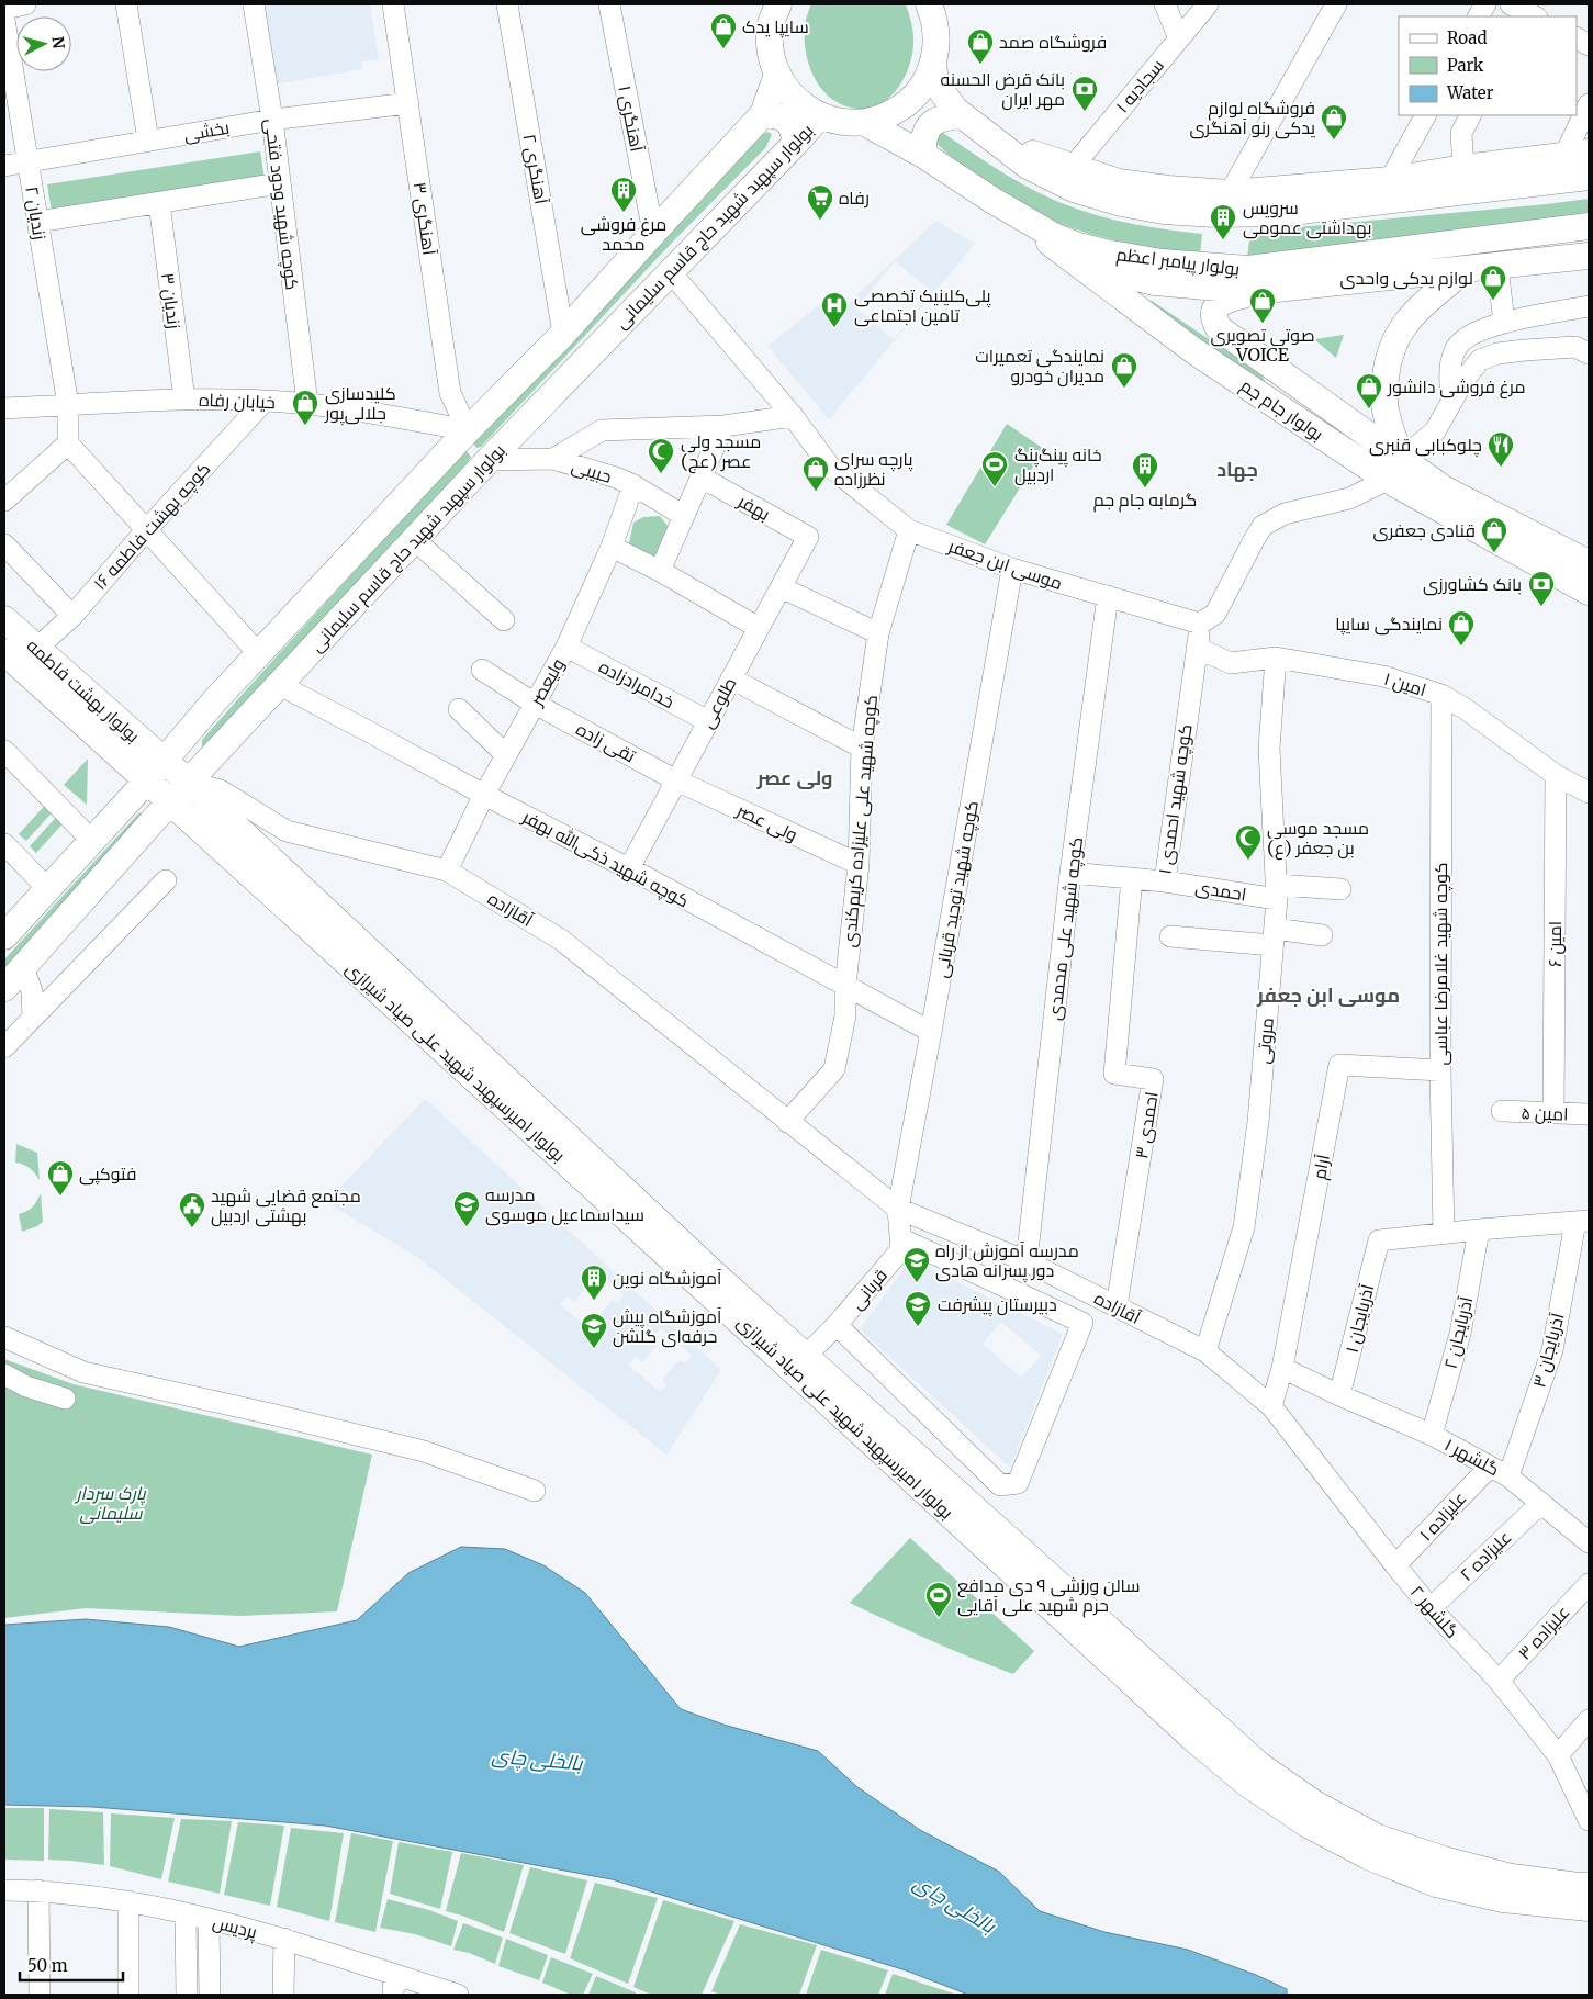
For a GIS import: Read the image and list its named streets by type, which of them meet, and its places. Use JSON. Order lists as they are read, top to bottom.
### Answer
{
  "streets": {
    "main road": [
      "بولوار سپهبد شهید حاج قاسم سلیمانی",
      "بولوار پیامبر اعظم",
      "بولوار جام جم",
      "بولوار بهشت فاطمه",
      "بولوار امیرسپهبد شهید علی صیاد شیرازی"
    ],
    "street": [
      "سجادیه ۱",
      "آهنگری ۱",
      "بخشی",
      "آهنگری ۲",
      "کوچه شهید ودود فتحی",
      "زندیان ۲",
      "آهنگری ۳",
      "زندیان ۳",
      "خیابان رفاه",
      "حبیبی",
      "بهفر",
      "کوچه بهشت فاطمه ۱۶",
      "موسی ابن جعفر",
      "ولیعصر",
      "خدامرادزاده",
      "امین ۱",
      "طلوعی",
      "تقی زاده",
      "کوچه شهید احمدی ۱",
      "کوچه شهید علی علیزاده کریم‌کندی",
      "ولی عصر",
      "کوچه شهید ذکی‌الله بهفر",
      "کوچه شهید توحید قربانی",
      "احمدی",
      "آقازاده",
      "کوچه شهید علی محمدی",
      "امین ۶",
      "کوچه شهید غلامرضا عباسی",
      "مروتی",
      "امین ۵",
      "احمدی ۳",
      "آرام",
      "قربانی",
      "آذربایجان ۱",
      "آذربایجان ۲",
      "آذربایجان ۳",
      "گلشهر ۱",
      "علیزاده ۱",
      "علیزاده ۲",
      "گلشهر ۲",
      "علیزاده ۳",
      "پردیس"
    ]
  },
  "crossings": [
    ["آهنگری ۱", "بولوار سپهبد شهید حاج قاسم سلیمانی"],
    ["بخشی", "کوچه شهید ودود فتحی"],
    ["بخشی", "زندیان ۲"],
    ["بخشی", "آهنگری ۳"],
    ["آهنگری ۲", "بولوار سپهبد شهید حاج قاسم سلیمانی"],
    ["کوچه شهید ودود فتحی", "خیابان رفاه"],
    ["زندیان ۲", "خیابان رفاه"],
    ["آهنگری ۳", "بولوار سپهبد شهید حاج قاسم سلیمانی"],
    ["آهنگری ۳", "خیابان رفاه"],
    ["بولوار سپهبد شهید حاج قاسم سلیمانی", "خیابان رفاه"],
    ["بولوار سپهبد شهید حاج قاسم سلیمانی", "حبیبی"],
    ["بولوار سپهبد شهید حاج قاسم سلیمانی", "موسی ابن جعفر"],
    ["بولوار سپهبد شهید حاج قاسم سلیمانی", "بولوار بهشت فاطمه"],
    ["بولوار سپهبد شهید حاج قاسم سلیمانی", "کوچه شهید ذکی‌الله بهفر"],
    ["بولوار سپهبد شهید حاج قاسم سلیمانی", "آقازاده"],
    ["بولوار سپهبد شهید حاج قاسم سلیمانی", "بولوار امیرسپهبد شهید علی صیاد شیرازی"],
    ["بولوار پیامبر اعظم", "بولوار جام جم"],
    ["زندیان ۳", "خیابان رفاه"],
    ["خیابان رفاه", "کوچه بهشت فاطمه ۱۶"],
    ["حبیبی", "ولیعصر"],
    ["بهفر", "طلوعی"],
    ["کوچه بهشت فاطمه ۱۶", "بولوار بهشت فاطمه"],
    ["موسی ابن جعفر", "کوچه شهید احمدی ۱"],
    ["موسی ابن جعفر", "کوچه شهید علی علیزاده کریم‌کندی"],
    ["موسی ابن جعفر", "کوچه شهید توحید قربانی"],
    ["موسی ابن جعفر", "کوچه شهید علی محمدی"],
    ["ولیعصر", "خدامرادزاده"],
    ["ولیعصر", "تقی زاده"],
    ["ولیعصر", "کوچه شهید ذکی‌الله بهفر"],
    ["ولیعصر", "آقازاده"],
    ["خدامرادزاده", "طلوعی"],
    ["امین ۱", "کوچه شهید احمدی ۱"],
    ["امین ۱", "امین ۶"],
    ["امین ۱", "کوچه شهید غلامرضا عباسی"],
    ["امین ۱", "مروتی"],
    ["بولوار بهشت فاطمه", "آقازاده"],
    ["بولوار بهشت فاطمه", "بولوار امیرسپهبد شهید علی صیاد شیرازی"],
    ["طلوعی", "تقی زاده"],
    ["طلوعی", "ولی عصر"],
    ["طلوعی", "کوچه شهید ذکی‌الله بهفر"],
    ["تقی زاده", "ولی عصر"],
    ["کوچه شهید احمدی ۱", "احمدی"],
    ["کوچه شهید احمدی ۱", "کوچه شهید علی محمدی"],
    ["کوچه شهید احمدی ۱", "احمدی ۳"],
    ["کوچه شهید علی علیزاده کریم‌کندی", "ولی عصر"],
    ["کوچه شهید علی علیزاده کریم‌کندی", "کوچه شهید ذکی‌الله بهفر"],
    ["کوچه شهید ذکی‌الله بهفر", "کوچه شهید توحید قربانی"],
    ["کوچه شهید توحید قربانی", "آقازاده"],
    ["کوچه شهید توحید قربانی", "قربانی"],
    ["احمدی", "مروتی"],
    ["آقازاده", "کوچه شهید علی محمدی"],
    ["آقازاده", "مروتی"],
    ["آقازاده", "بولوار امیرسپهبد شهید علی صیاد شیرازی"],
    ["آقازاده", "احمدی ۳"],
    ["آقازاده", "قربانی"],
    ["آقازاده", "گلشهر ۲"],
    ["امین ۶", "امین ۵"],
    ["کوچه شهید غلامرضا عباسی", "آرام"],
    ["کوچه شهید غلامرضا عباسی", "آذربایجان ۱"],
    ["بولوار امیرسپهبد شهید علی صیاد شیرازی", "قربانی"],
    ["آرام", "گلشهر ۱"],
    ["آذربایجان ۱", "گلشهر ۱"],
    ["آذربایجان ۲", "گلشهر ۱"],
    ["آذربایجان ۳", "گلشهر ۱"],
    ["گلشهر ۱", "علیزاده ۱"],
    ["گلشهر ۱", "علیزاده ۲"],
    ["علیزاده ۱", "گلشهر ۲"],
    ["علیزاده ۲", "گلشهر ۲"],
    ["گلشهر ۲", "علیزاده ۳"]
  ],
  "districts": ["جهاد", "ولی عصر", "موسی ابن جعفر"],
  "water": ["بالخلی چای"],
  "parks": ["پارک سردار سلیمانی"],
  "places": {
    "shop": [
      "سایپا یدک",
      "فروشگاه صمد",
      "فروشگاه لوازم یدکی رنو آهنگری",
      "لوازم یدکی واحدی",
      "صوتی تصویری VOICE",
      "نمایندگی تعمیرات مدیران خودرو",
      "مرغ فروشی دانشور",
      "کلیدسازی جلالی‌پور",
      "پارچه‌ سرای نظرزاده",
      "قنادی جعفری",
      "نمایندگی سایپا",
      "فتوکپی"
    ],
    "bank": ["بانک قرض الحسنه مهر ایران", "بانک کشاورزی"],
    "building": [
      "مرغ فروشی محمد",
      "سرویس بهداشتی عمومی",
      "گرمابه جام جم",
      "آموزشگاه نوین"
    ],
    "supermarket": ["رفاه"],
    "hospital": ["پلی‌کلینیک تخصصی تامین اجتماعی"],
    "restaurant": ["چلوکبابی قنبری"],
    "mosque": ["مسجد ولی عصر (عج)", "مسجد موسی بن جعفر (ع)"],
    "sports": ["خانه پینگ‌پنگ اردبیل", "سالن ورزشی ۹ دی مدافع حرم شهید علی آقایی"],
    "school or university": [
      "مدرسه سیداسماعیل موسوی",
      "مدرسه آموزش از راه دور پسرانه هادی",
      "دبیرستان پیشرفت",
      "آموزشگاه پیش حرفه‌ای گلشن"
    ],
    "public building": ["مجتمع قضایی شهید بهشتی اردبیل"]
  },
  "legend": ["Road", "Park", "Water"],
  "scale_bar": "50 m",
  "north": "right"
}
